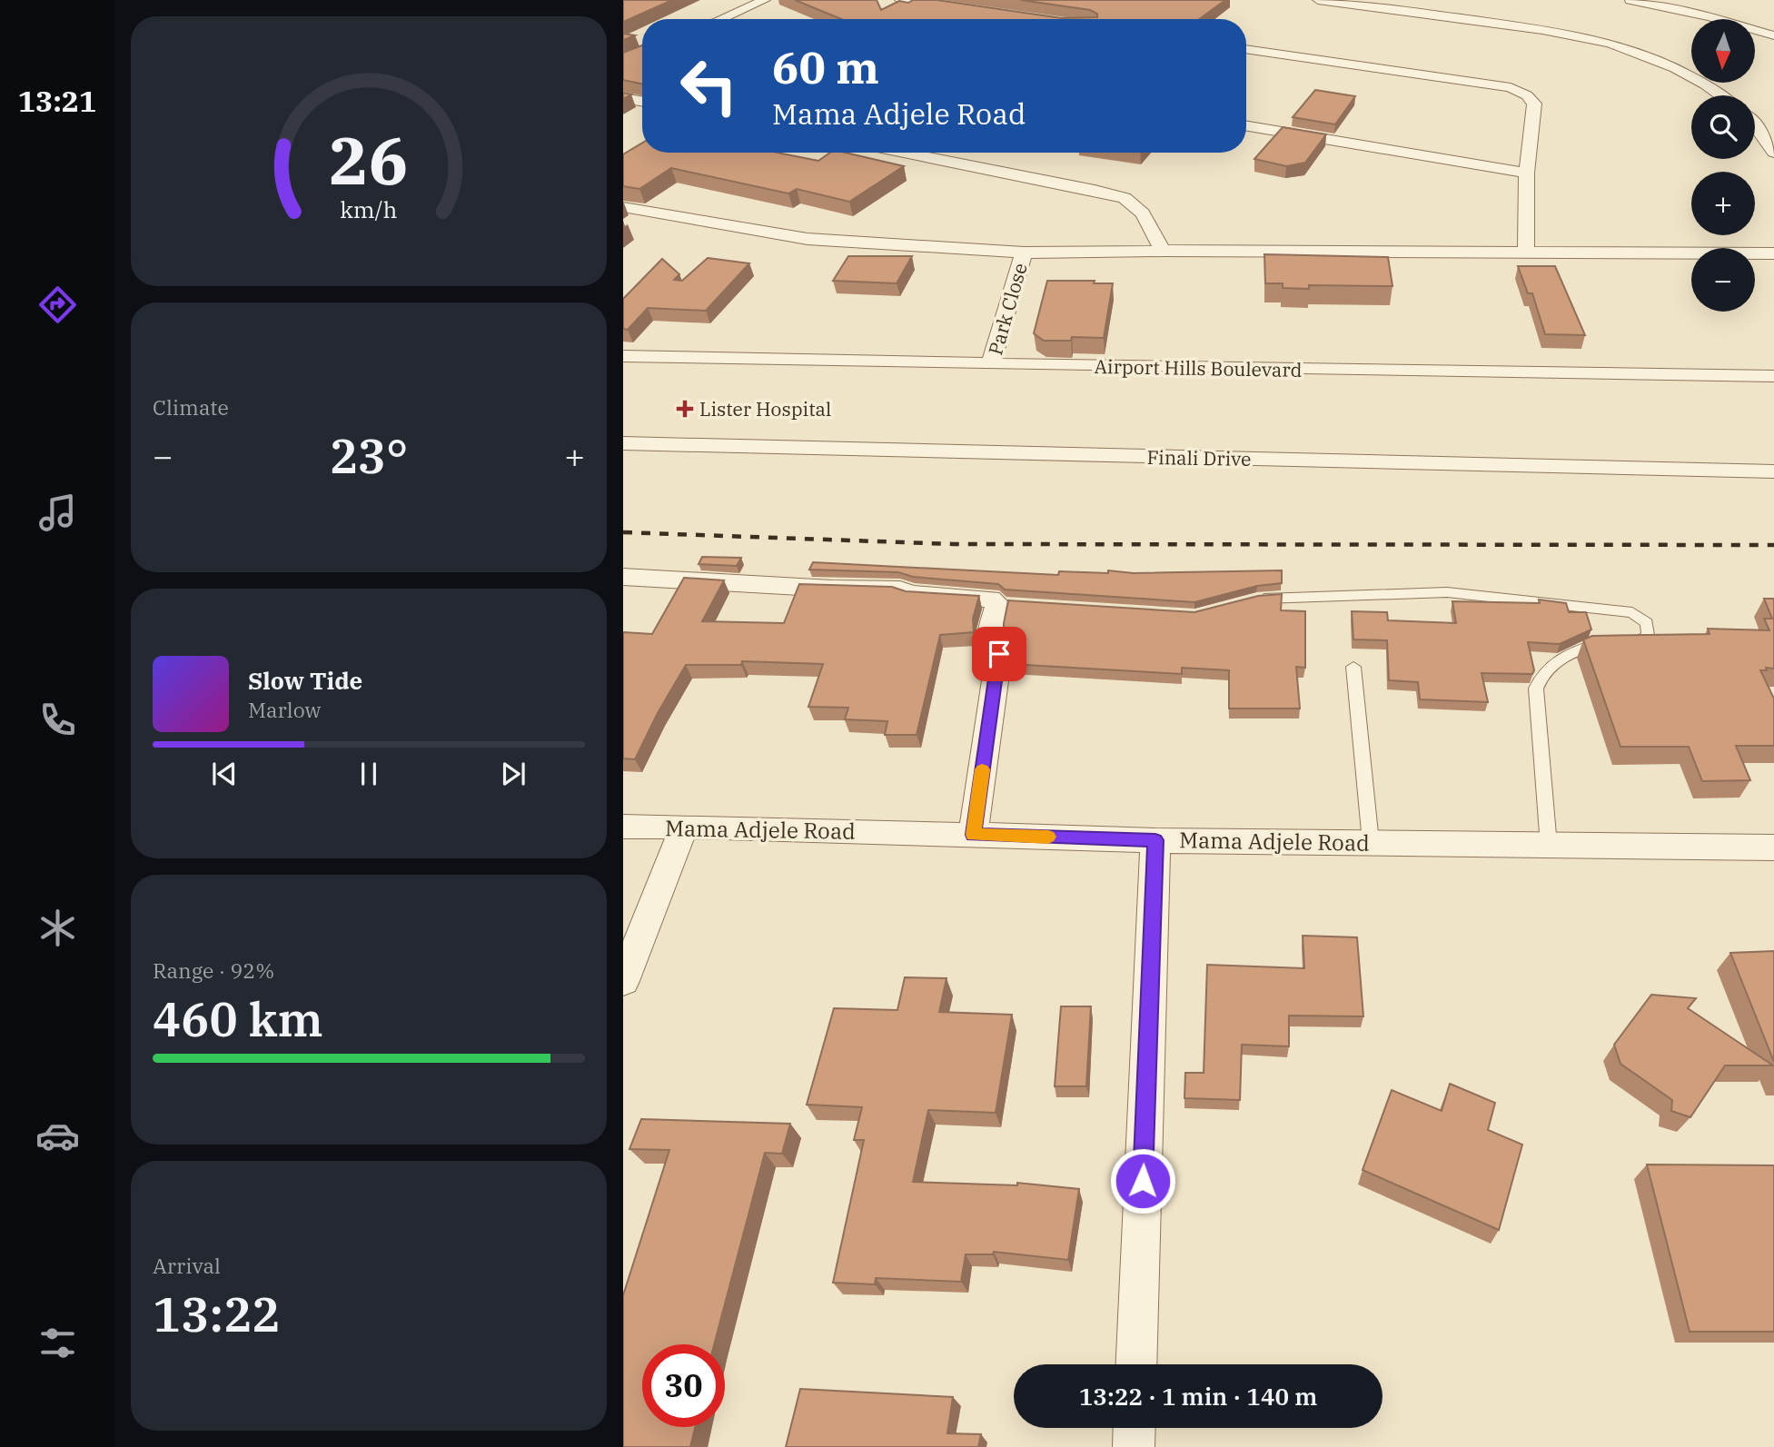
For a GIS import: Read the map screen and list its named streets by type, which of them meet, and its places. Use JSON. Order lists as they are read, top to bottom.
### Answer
{
  "streets": {
    "street": [
      "Park Close",
      "Airport Hills Boulevard",
      "Finali Drive",
      "Mama Adjele Road"
    ]
  },
  "crossings": [
    ["Park Close", "Airport Hills Boulevard"]
  ],
  "places": {
    "health": ["Lister Hospital"]
  },
  "north": "bottom",
  "page": {
    "tabs": "13:21",
    "map_buttons": ["+", "−"],
    "turn": ["60 m", "Mama Adjele Road"],
    "tile": [
      "Climate",
      ["Range · 92%", "460 km"],
      ["Arrival", "13:22"]
    ],
    "heat": ["−", "23°", "+"],
    "song": ["Slow Tide", "Marlow"],
    "limit": "30",
    "trip": "13:22 · 1 min · 140 m",
    "gauge": ["26", "km/h"]
  }
}
